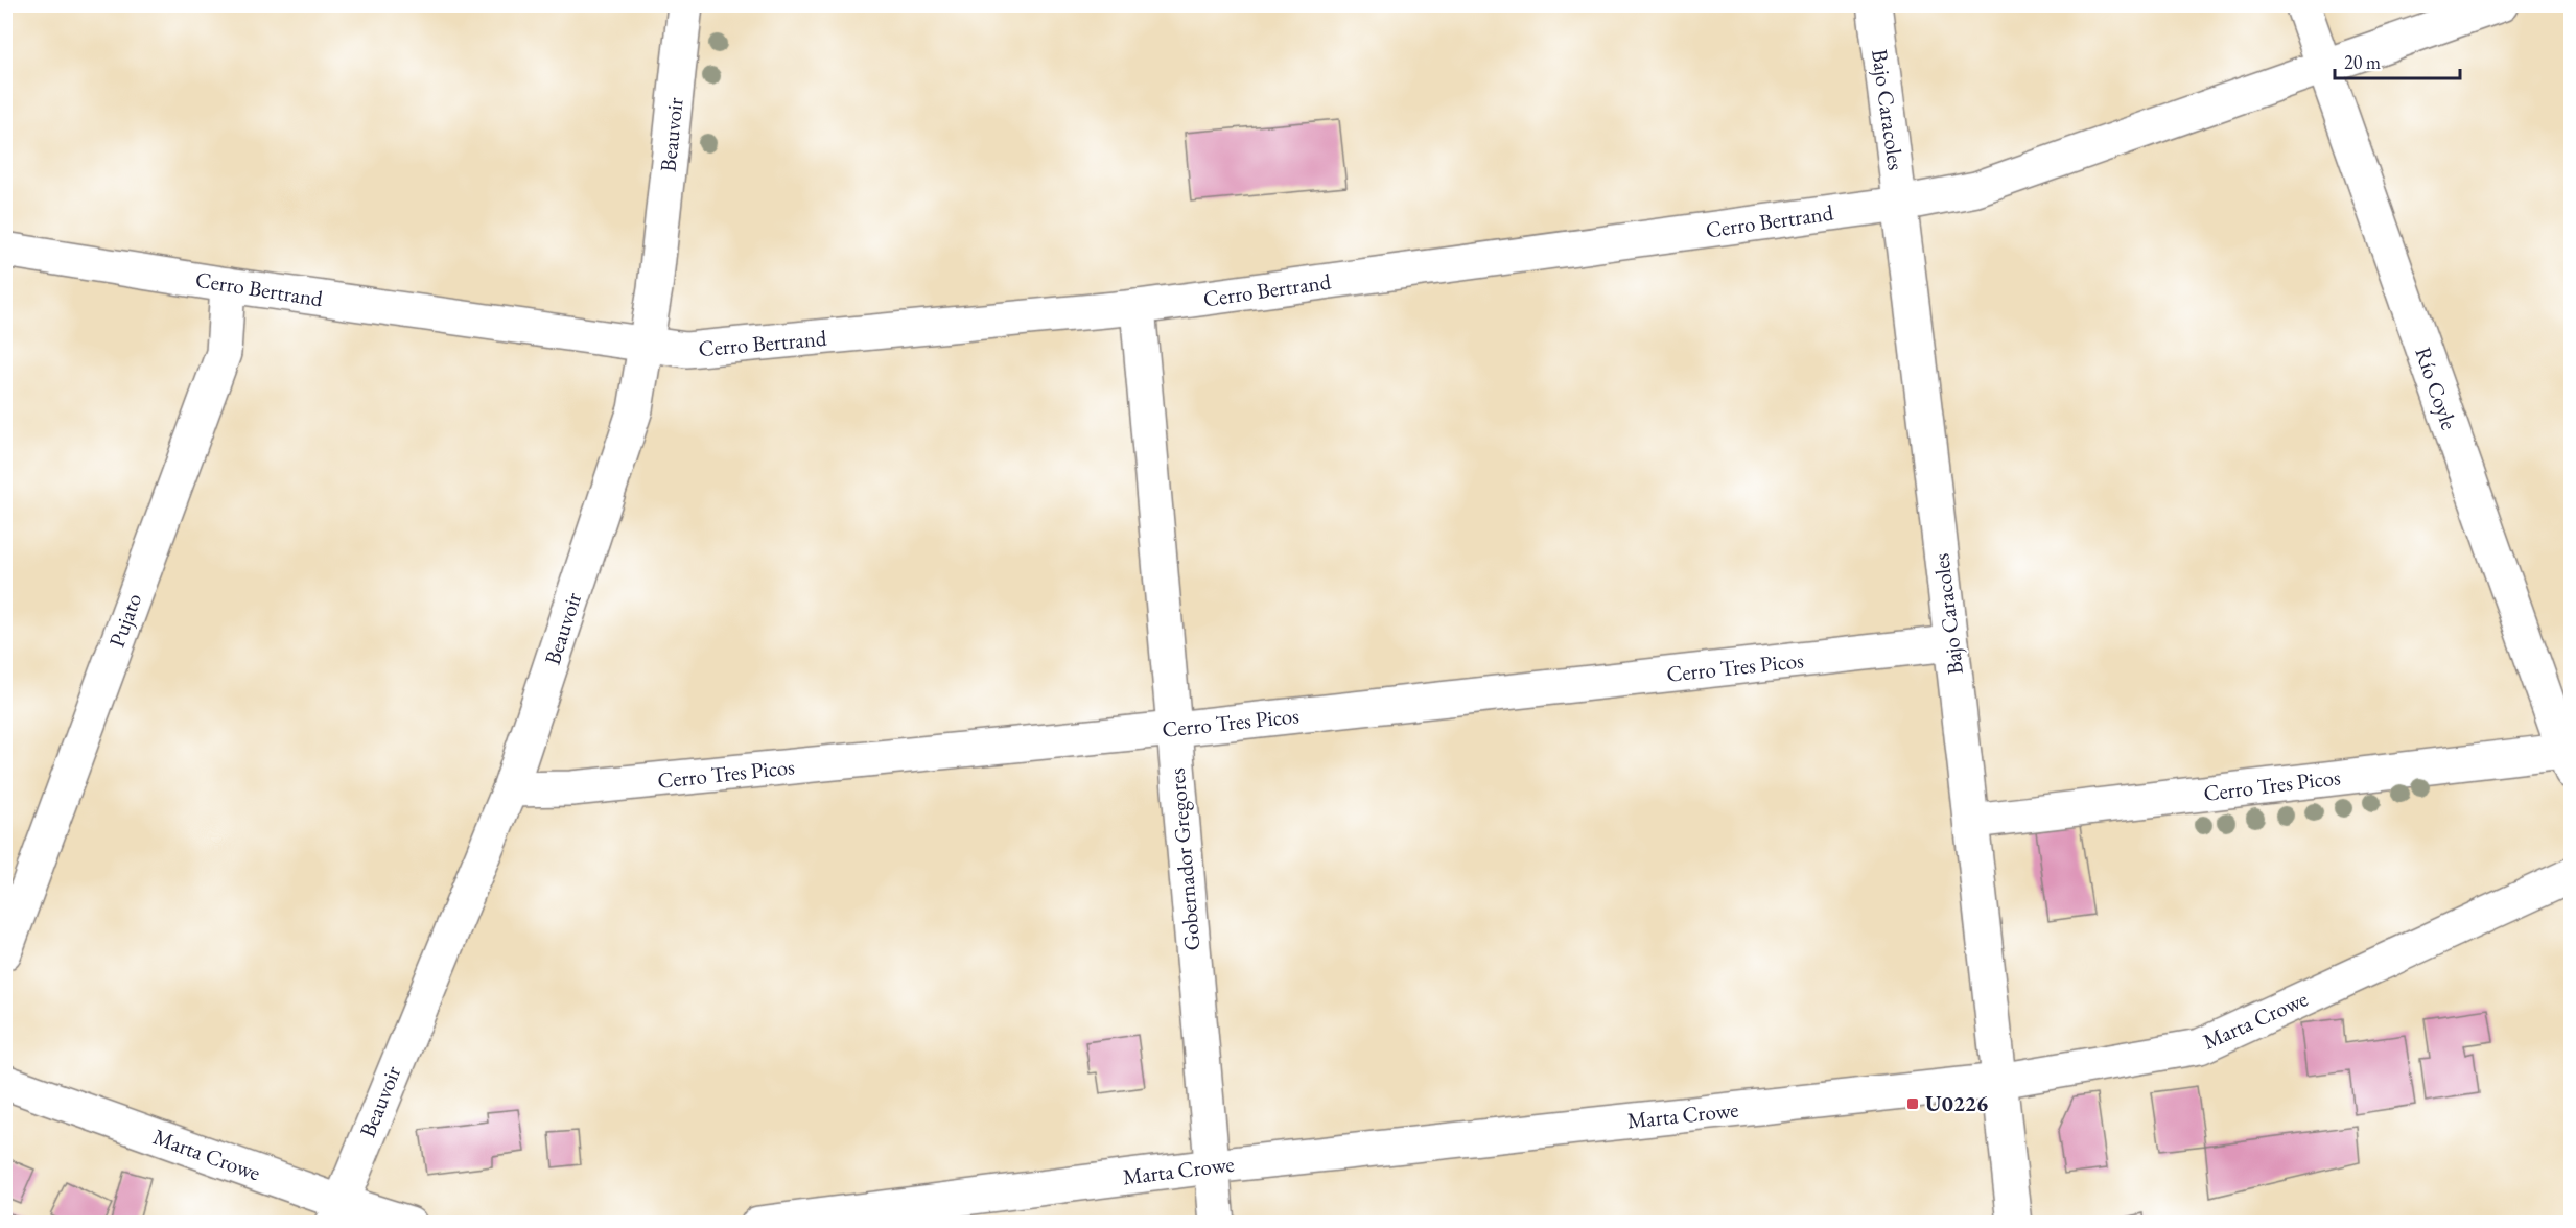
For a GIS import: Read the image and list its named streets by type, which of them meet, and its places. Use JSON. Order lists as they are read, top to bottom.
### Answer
{
  "streets": {
    "street": [
      "Bajo Caracoles",
      "Beauvoir",
      "Cerro Bertrand",
      "Río Coyle",
      "Pujato",
      "Cerro Tres Picos",
      "Gobernador Gregores",
      "Marta Crowe"
    ]
  },
  "crossings": [
    ["Bajo Caracoles", "Cerro Bertrand"],
    ["Bajo Caracoles", "Cerro Tres Picos"],
    ["Bajo Caracoles", "Marta Crowe"],
    ["Beauvoir", "Cerro Bertrand"],
    ["Beauvoir", "Cerro Tres Picos"],
    ["Beauvoir", "Marta Crowe"],
    ["Cerro Bertrand", "Río Coyle"],
    ["Cerro Bertrand", "Pujato"],
    ["Cerro Bertrand", "Gobernador Gregores"],
    ["Río Coyle", "Cerro Tres Picos"],
    ["Cerro Tres Picos", "Gobernador Gregores"],
    ["Gobernador Gregores", "Marta Crowe"]
  ],
  "places": {
    "transit": ["U0226"]
  },
  "scale_bar": "20 m"
}
